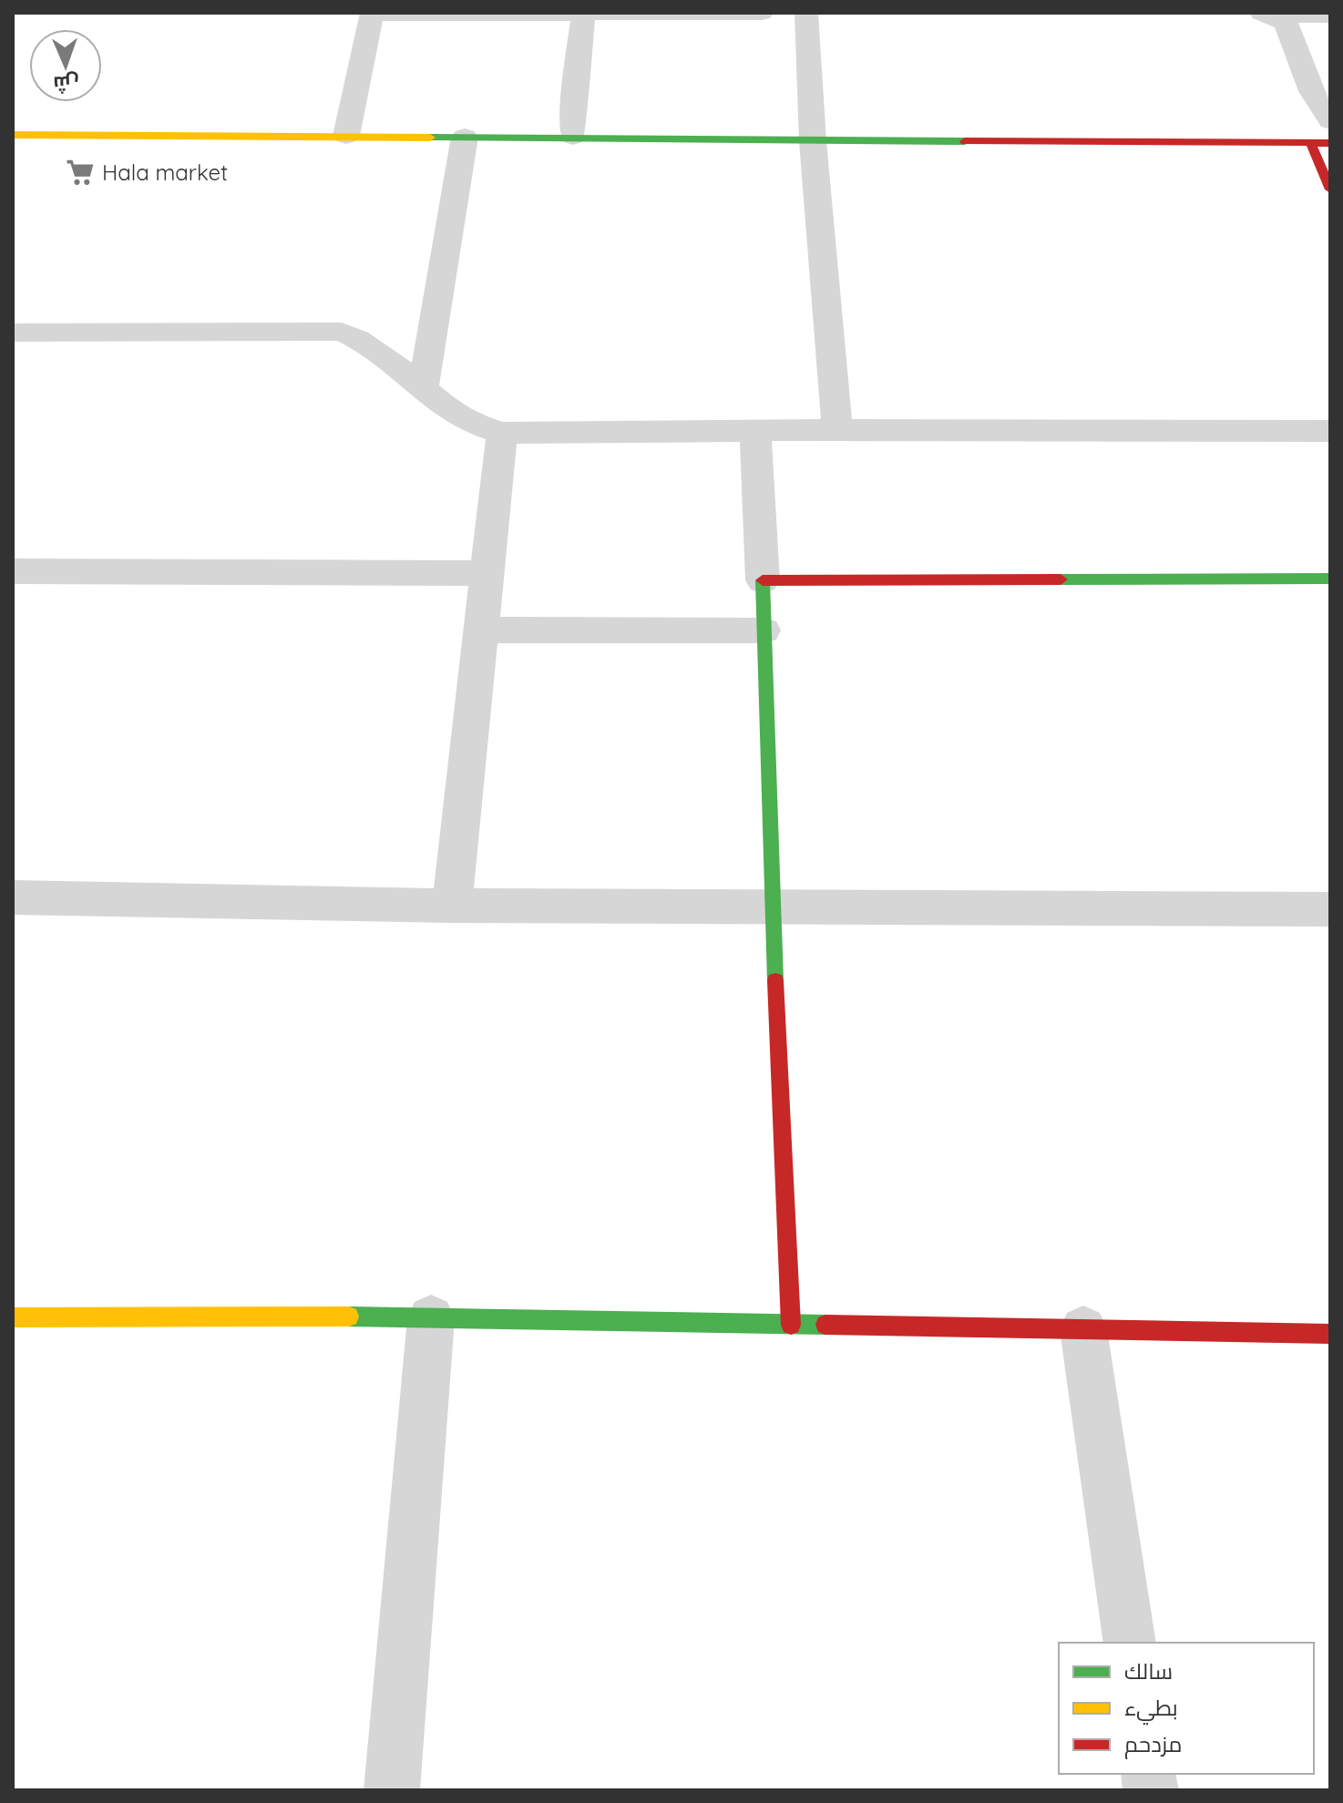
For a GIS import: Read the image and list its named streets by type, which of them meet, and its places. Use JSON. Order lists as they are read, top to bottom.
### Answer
{
  "places": {
    "supermarket": ["Hala market"]
  },
  "legend": ["سالك", "بطيء", "مزدحم"],
  "north": "bottom"
}
